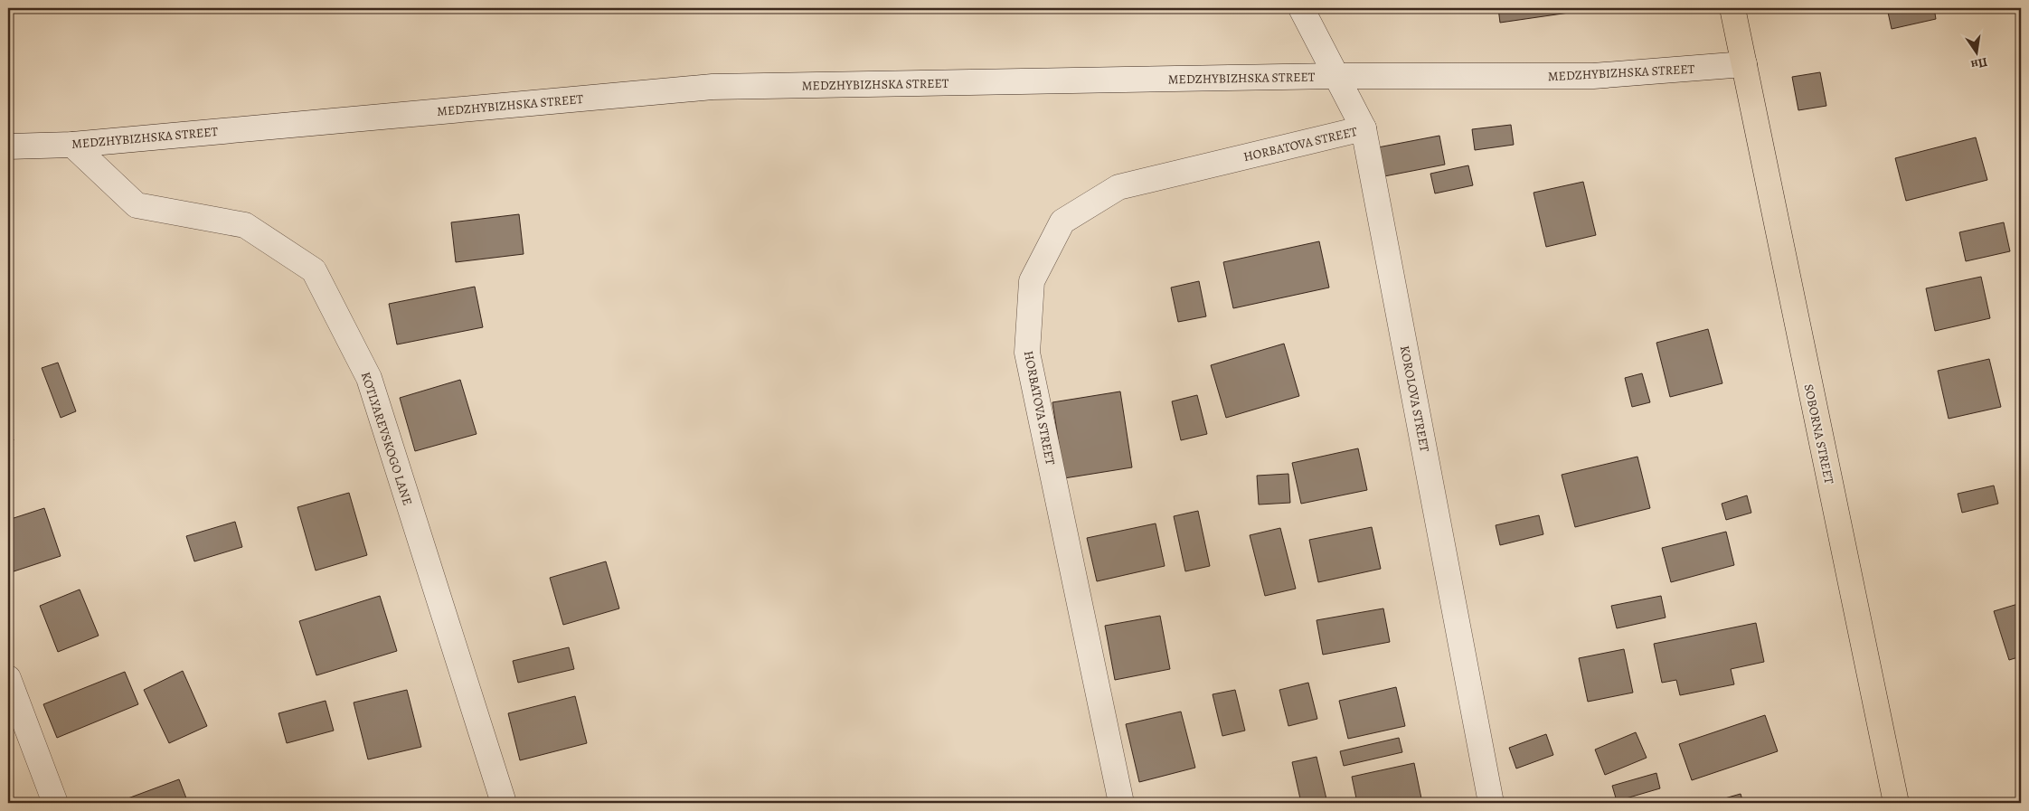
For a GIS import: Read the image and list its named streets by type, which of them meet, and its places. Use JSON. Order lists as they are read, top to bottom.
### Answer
{
  "streets": {
    "main road": ["SOBORNA STREET"],
    "street": [
      "MEDZHYBIZHSKA STREET",
      "HORBATOVA STREET",
      "KOROLOVA STREET",
      "KOTLYAREVSKOGO LANE"
    ]
  },
  "crossings": [
    ["MEDZHYBIZHSKA STREET", "KOROLOVA STREET"],
    ["MEDZHYBIZHSKA STREET", "SOBORNA STREET"],
    ["MEDZHYBIZHSKA STREET", "KOTLYAREVSKOGO LANE"],
    ["HORBATOVA STREET", "KOROLOVA STREET"]
  ],
  "north": "bottom"
}
